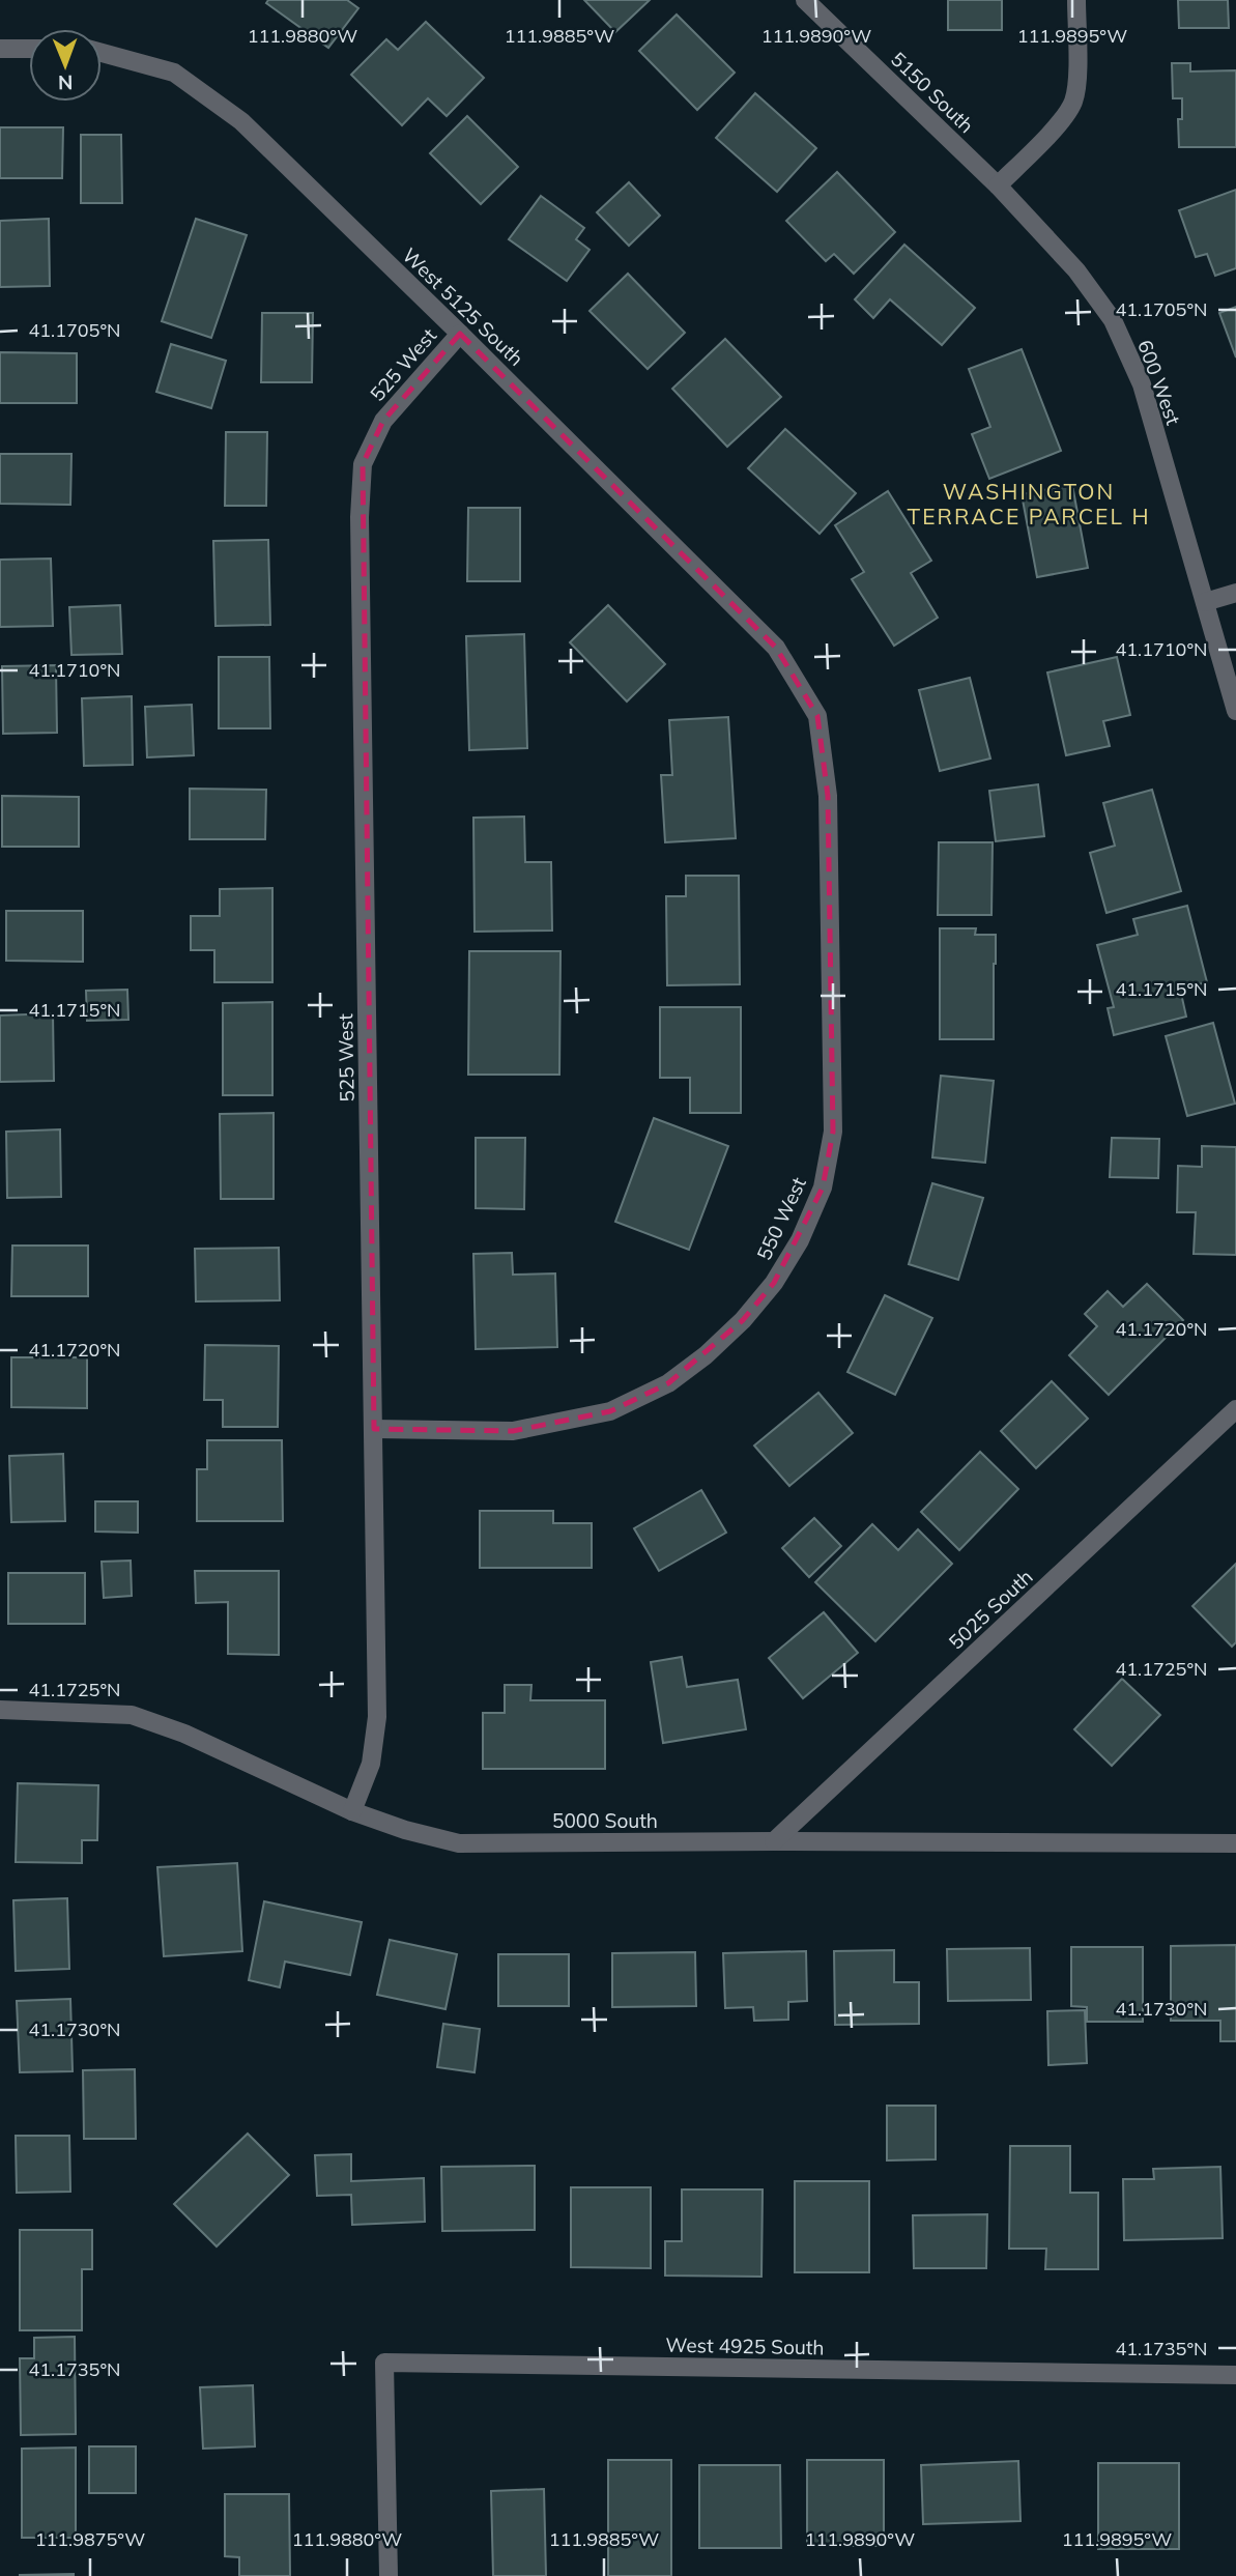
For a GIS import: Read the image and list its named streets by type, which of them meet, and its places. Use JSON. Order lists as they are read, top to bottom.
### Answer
{
  "streets": {
    "street": [
      "5150 South",
      "West 5125 South",
      "525 West",
      "600 West",
      "550 West",
      "5025 South",
      "5000 South",
      "West 4925 South"
    ]
  },
  "crossings": [
    ["5150 South", "600 West"],
    ["West 5125 South", "525 West"],
    ["West 5125 South", "550 West"],
    ["525 West", "550 West"],
    ["525 West", "5000 South"],
    ["5025 South", "5000 South"]
  ],
  "districts": ["WASHINGTON TERRACE PARCEL H"],
  "north": "bottom",
  "coordinates": [
    "111.9880°W",
    "111.9885°W",
    "111.9890°W",
    "111.9895°W",
    "41.1705°N",
    "41.1710°N",
    "41.1715°N",
    "41.1720°N",
    "41.1725°N",
    "41.1730°N",
    "41.1735°N",
    "111.9875°W"
  ]
}
